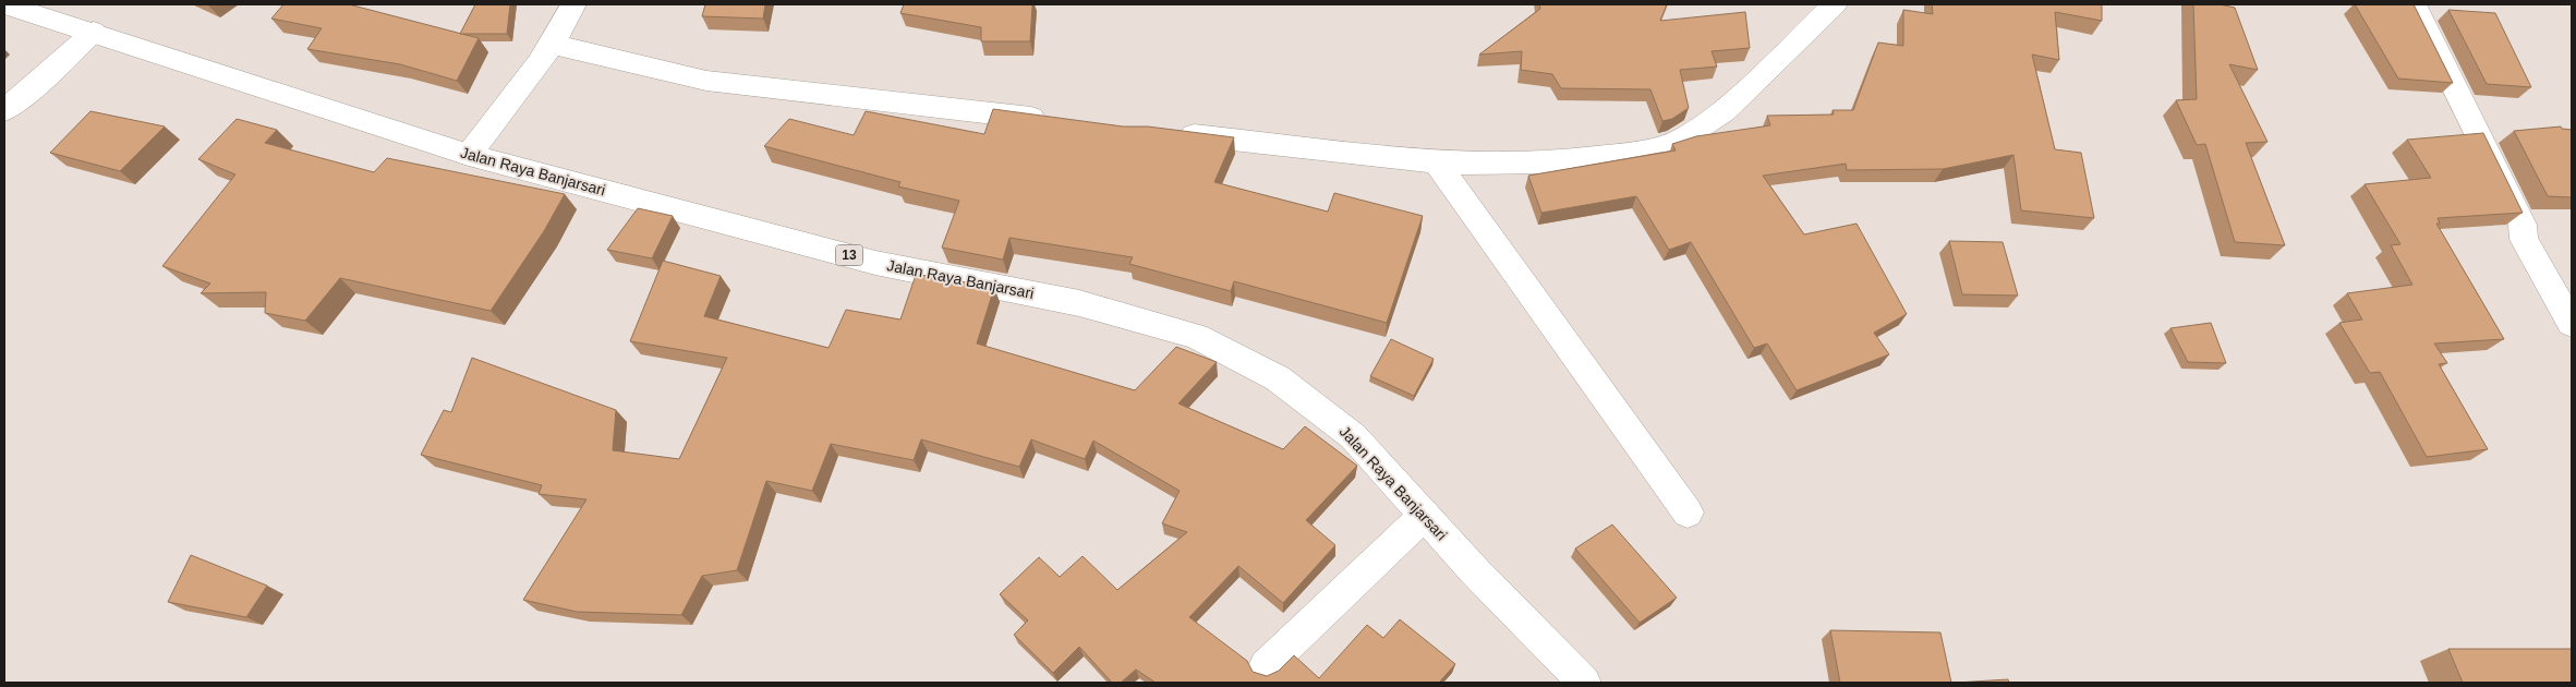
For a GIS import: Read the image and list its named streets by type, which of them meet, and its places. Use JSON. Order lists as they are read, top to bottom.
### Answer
{
  "streets": {
    "main road": ["Jalan Raya Banjarsari", "13"]
  }
}
